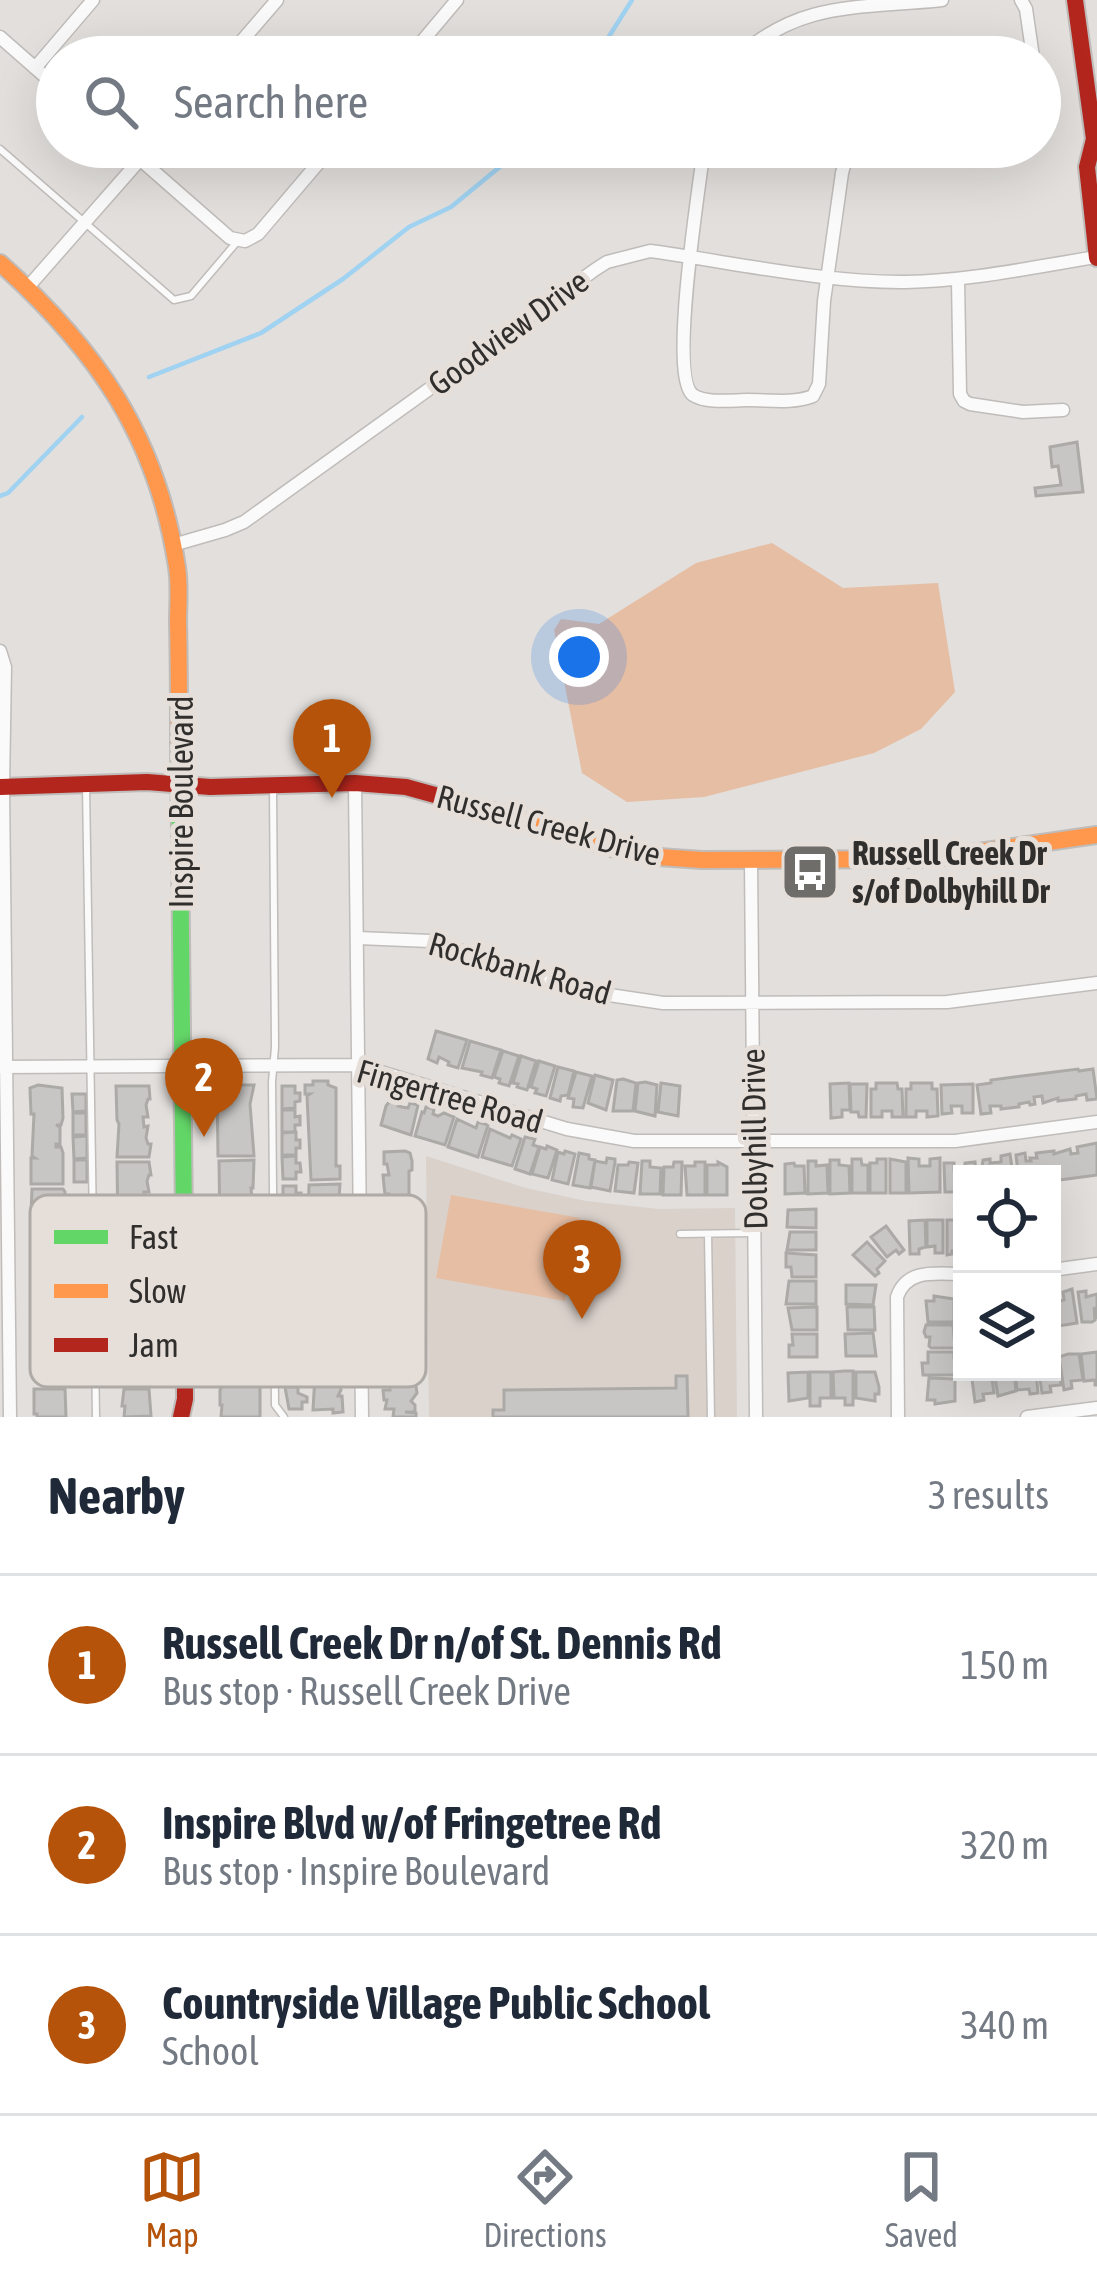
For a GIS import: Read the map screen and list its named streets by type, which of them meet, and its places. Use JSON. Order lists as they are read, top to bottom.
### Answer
{
  "streets": {
    "street": [
      "Goodview Drive",
      "Inspire Boulevard",
      "Russell Creek Drive",
      "Rockbank Road",
      "Fingertree Road",
      "Dolbyhill Drive"
    ]
  },
  "crossings": [
    ["Goodview Drive", "Inspire Boulevard"],
    ["Inspire Boulevard", "Russell Creek Drive"],
    ["Inspire Boulevard", "Fingertree Road"],
    ["Russell Creek Drive", "Dolbyhill Drive"],
    ["Rockbank Road", "Dolbyhill Drive"],
    ["Fingertree Road", "Dolbyhill Drive"]
  ],
  "places": {
    "bus stop": ["Russell Creek Dr s/of Dolbyhill Dr"]
  },
  "legend": ["Fast", "Slow", "Jam"],
  "page": {
    "search": "Search here",
    "pins": ["1", "2", "3"],
    "heading": ["Nearby", "3 results"],
    "list": [
      {
        "mark": "1",
        "name": "Russell Creek Dr n/of St. Dennis Rd",
        "note": "Bus stop · Russell Creek Drive",
        "value": "150 m"
      },
      {
        "mark": "2",
        "name": "Inspire Blvd w/of Fringetree Rd",
        "note": "Bus stop · Inspire Boulevard",
        "value": "320 m"
      },
      {
        "mark": "3",
        "name": "Countryside Village Public School",
        "note": "School",
        "value": "340 m"
      }
    ],
    "nav": ["Map", "Directions", "Saved"]
  }
}
